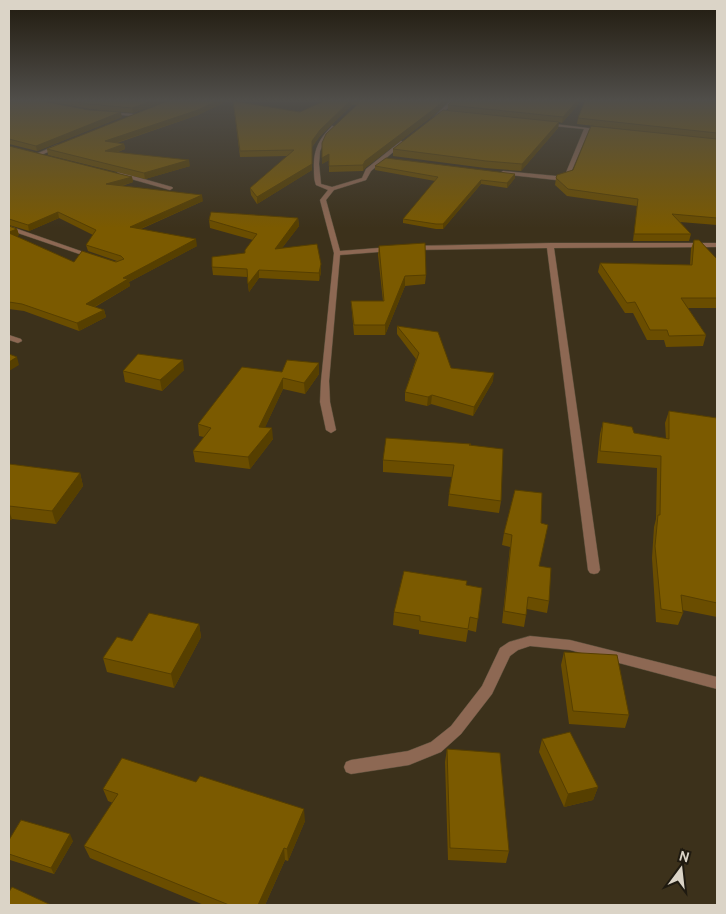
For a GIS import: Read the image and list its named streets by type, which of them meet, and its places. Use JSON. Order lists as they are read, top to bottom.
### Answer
{
  "north": "top"
}
